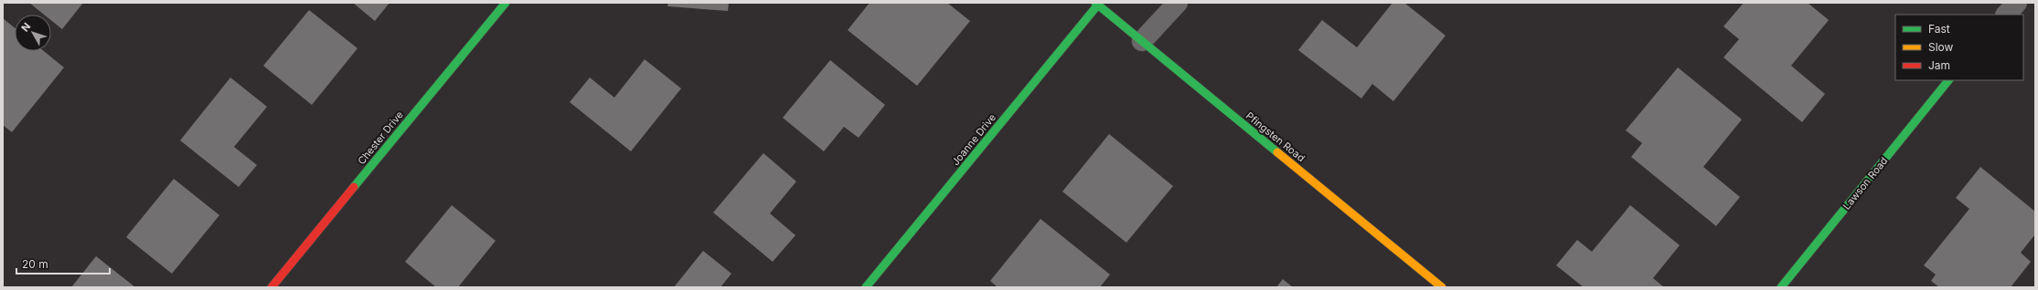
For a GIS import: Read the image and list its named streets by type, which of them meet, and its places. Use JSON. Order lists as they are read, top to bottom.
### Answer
{
  "streets": {
    "street": [
      "Pfingsten Road",
      "Chester Drive",
      "Joanne Drive",
      "Lawson Road"
    ]
  },
  "crossings": [
    ["Pfingsten Road", "Joanne Drive"]
  ],
  "legend": ["Fast", "Slow", "Jam"],
  "scale_bar": "20 m",
  "north": "top left"
}
